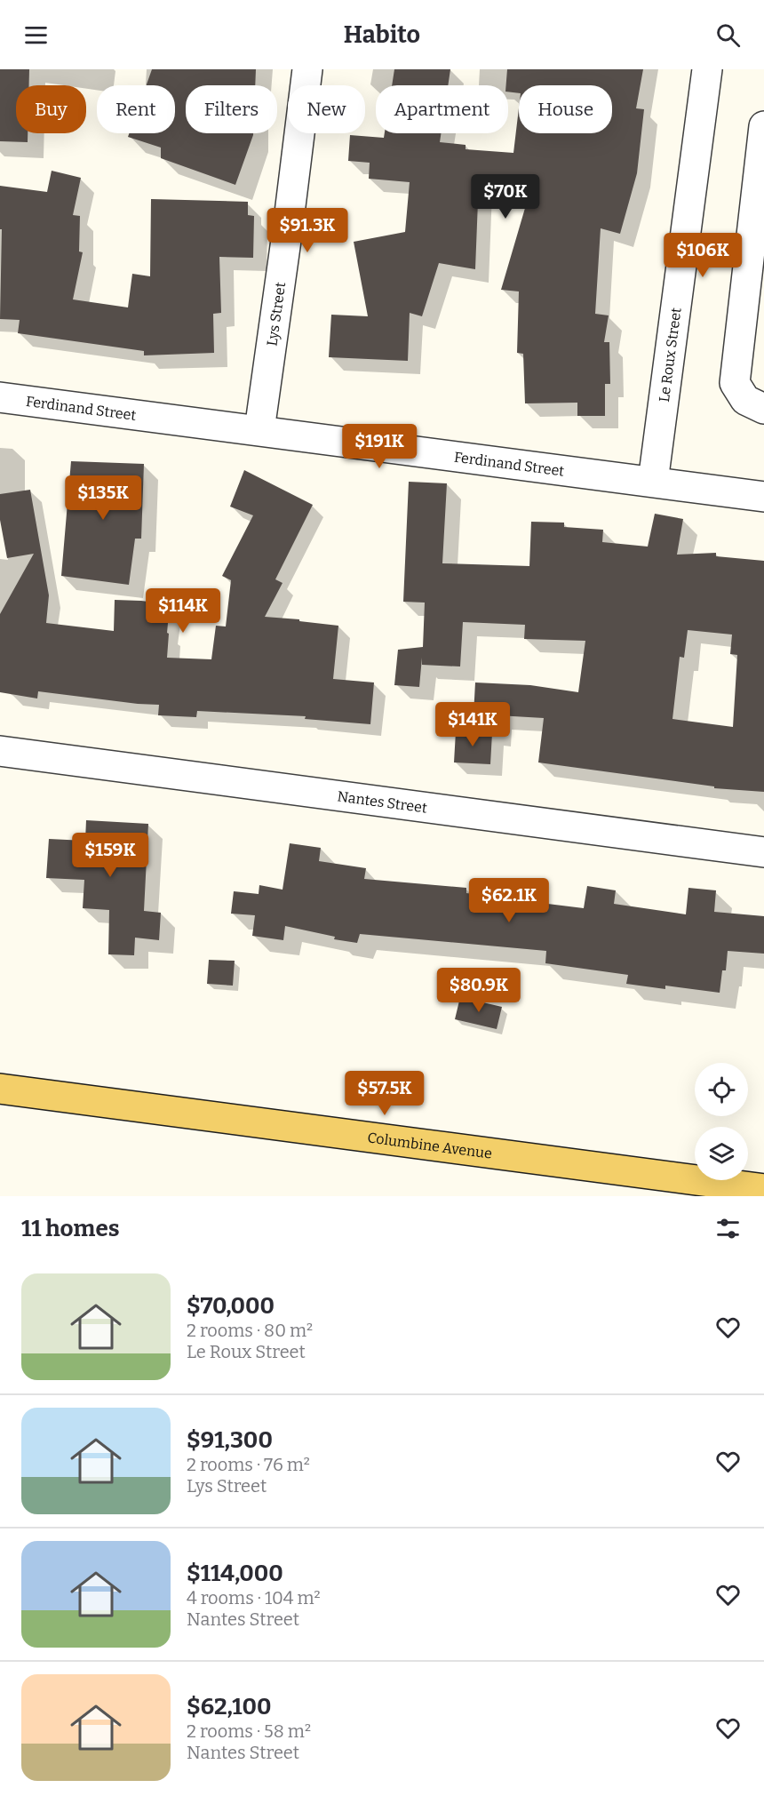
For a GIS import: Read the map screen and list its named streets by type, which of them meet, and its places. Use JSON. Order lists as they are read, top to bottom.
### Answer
{
  "streets": {
    "main road": ["Columbine Avenue"],
    "street": [
      "Lys Street",
      "Le Roux Street",
      "Ferdinand Street",
      "Nantes Street"
    ]
  },
  "crossings": [
    ["Lys Street", "Ferdinand Street"],
    ["Le Roux Street", "Ferdinand Street"]
  ],
  "page": {
    "header": "Habito",
    "chip": [
      "Buy",
      "Rent",
      "Filters",
      "New",
      "Apartment",
      "House"
    ],
    "price": [
      "$70K",
      "$91.3K",
      "$106K",
      "$191K",
      "$135K",
      "$114K",
      "$141K",
      "$159K",
      "$62.1K",
      "$80.9K",
      "$57.5K"
    ],
    "heading": "11 homes",
    "list": [
      {
        "name": "$70,000",
        "note": "2 rooms · 80 m² · Le Roux Street"
      },
      {
        "name": "$91,300",
        "note": "2 rooms · 76 m² · Lys Street"
      },
      {
        "name": "$114,000",
        "note": "4 rooms · 104 m² · Nantes Street"
      },
      {
        "name": "$62,100",
        "note": "2 rooms · 58 m² · Nantes Street"
      }
    ]
  }
}
